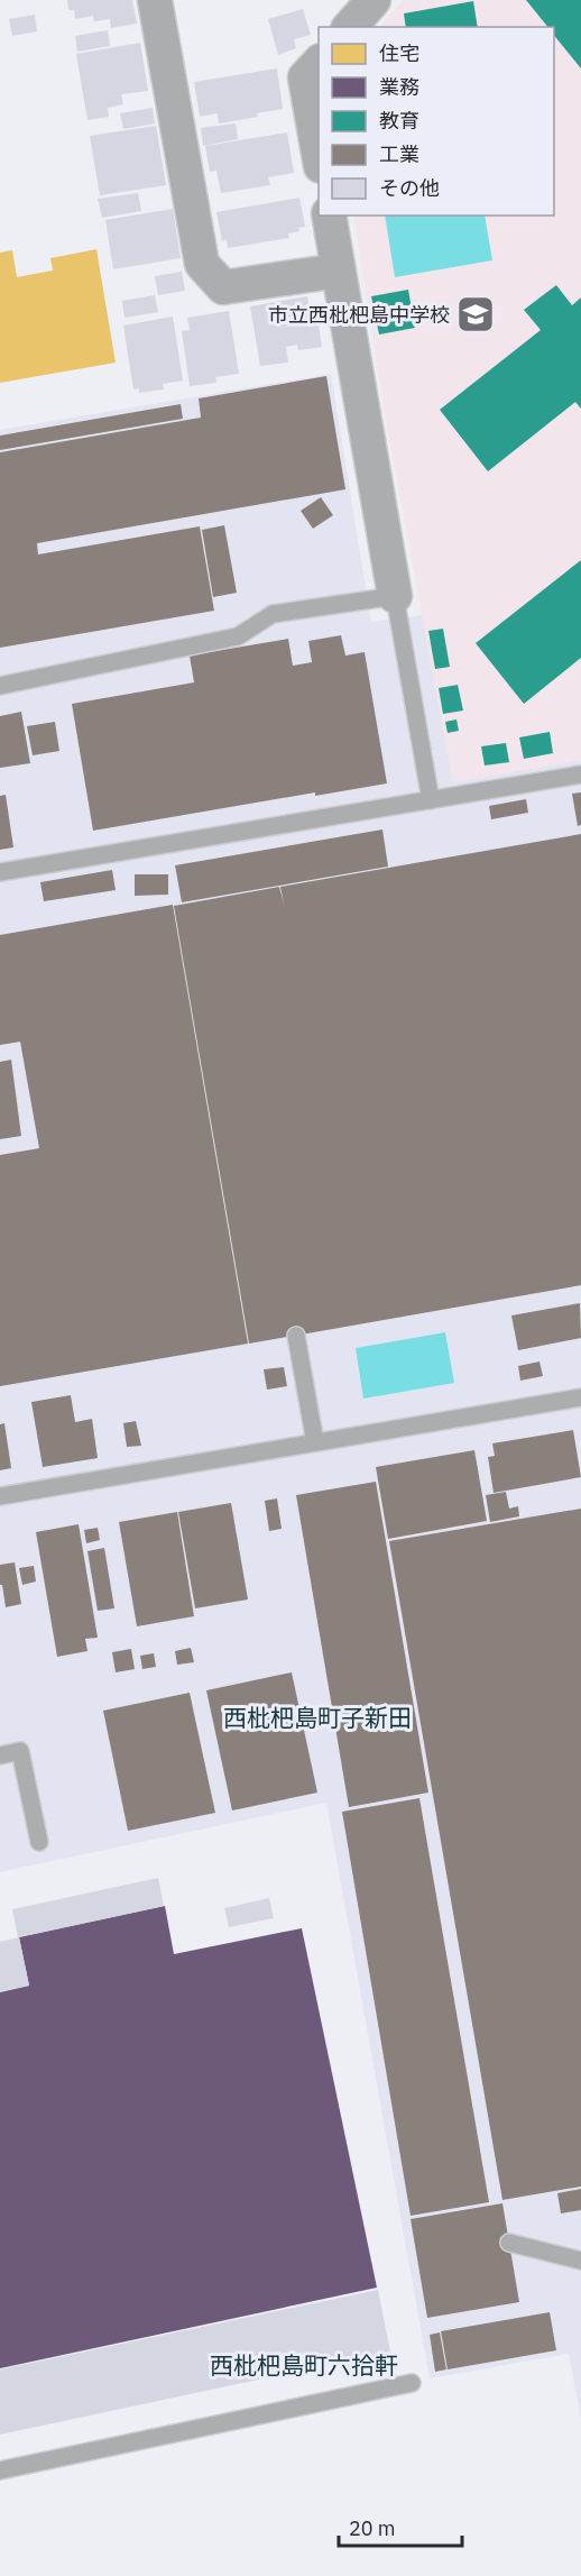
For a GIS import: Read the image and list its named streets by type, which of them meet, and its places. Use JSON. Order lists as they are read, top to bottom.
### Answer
{
  "districts": ["西枇杷島町子新田", "西枇杷島町六拾軒"],
  "places": {
    "school or university": ["市立西枇杷島中学校"]
  },
  "legend": [
    "住宅",
    "業務",
    "教育",
    "工業",
    "その他"
  ],
  "scale_bar": "20 m"
}
